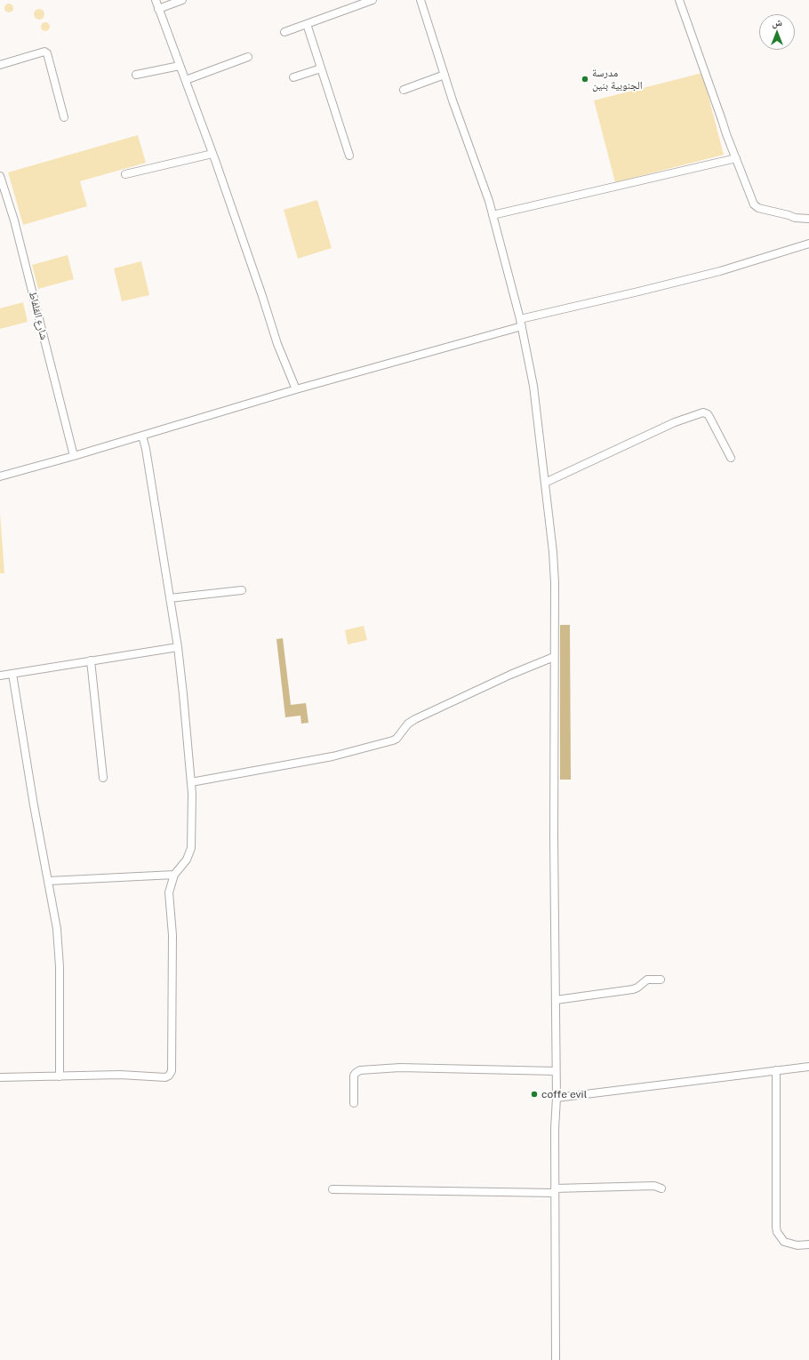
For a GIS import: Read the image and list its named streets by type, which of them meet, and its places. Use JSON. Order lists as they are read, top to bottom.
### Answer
{
  "streets": {
    "street": ["شارع القلفاط"]
  },
  "places": ["مدرسة الجنوبية بنين", "coffe evil"],
  "north": "top"
}
